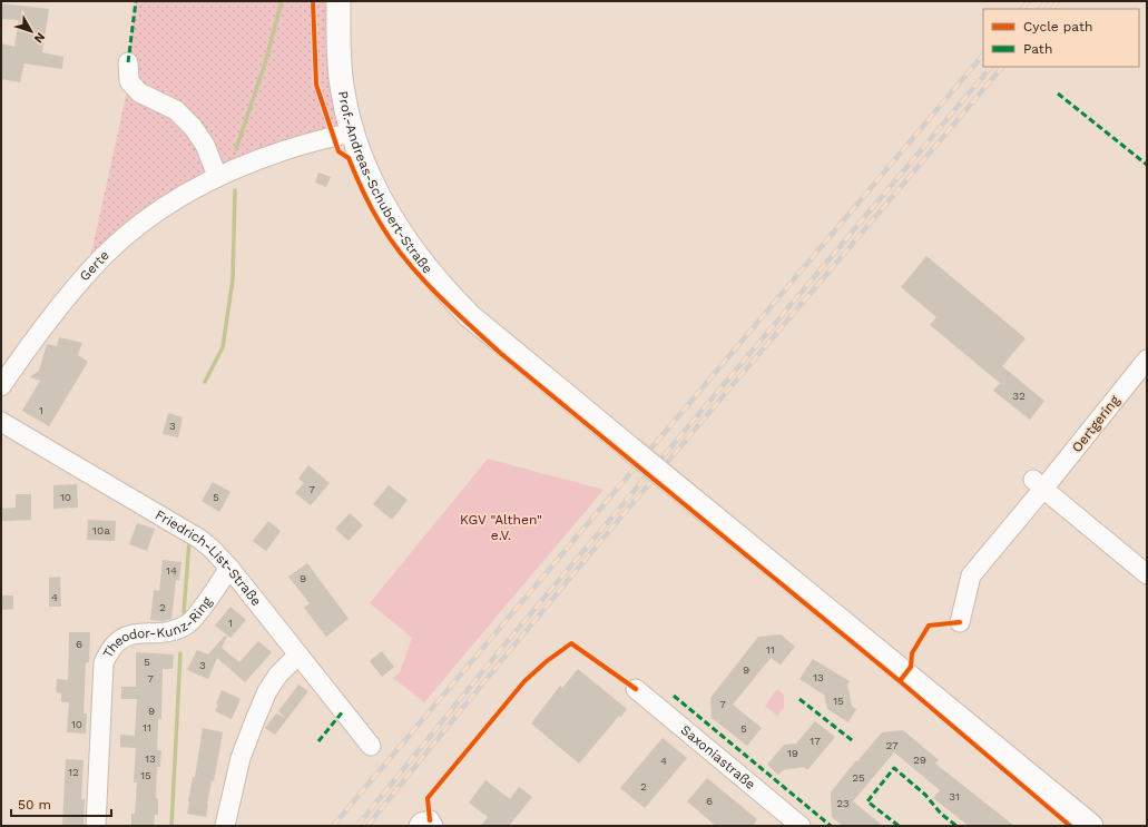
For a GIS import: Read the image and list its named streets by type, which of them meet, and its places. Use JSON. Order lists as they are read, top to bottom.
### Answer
{
  "streets": {
    "main road": ["Prof.-Andreas-Schubert-Straße"],
    "street": [
      "Gerte",
      "Oertgering",
      "Friedrich-List-Straße",
      "Theodor-Kunz-Ring",
      "Saxoniastraße"
    ]
  },
  "crossings": [
    ["Prof.-Andreas-Schubert-Straße", "Gerte"],
    ["Friedrich-List-Straße", "Theodor-Kunz-Ring"]
  ],
  "parks": ["KGV \"Althen\" e.V."],
  "house_numbers": [
    "32",
    "1",
    "3",
    "7",
    "10",
    "5",
    "10a",
    "14",
    "9",
    "4",
    "2",
    "1",
    "6",
    "11",
    "5",
    "3",
    "9",
    "13",
    "7",
    "15",
    "7",
    "9",
    "10",
    "11",
    "5",
    "17",
    "27",
    "19",
    "13",
    "29",
    "4",
    "12",
    "15",
    "25",
    "2",
    "31",
    "6",
    "23"
  ],
  "legend": ["Cycle path", "Path"],
  "scale_bar": "50 m",
  "north": "bottom right"
}
